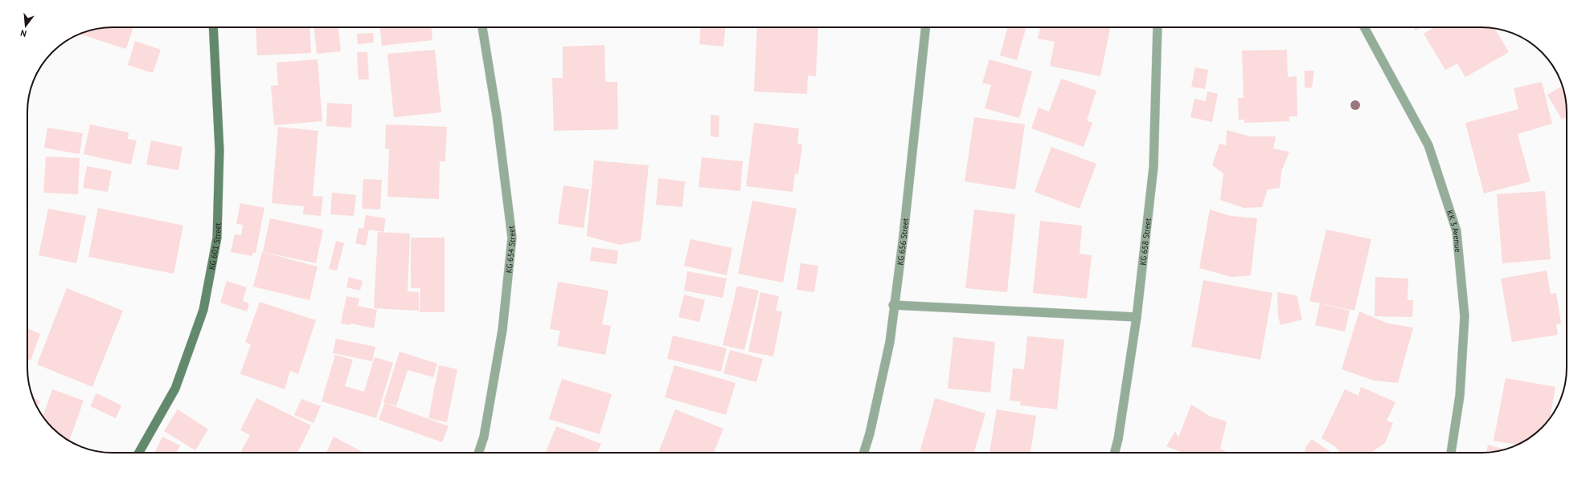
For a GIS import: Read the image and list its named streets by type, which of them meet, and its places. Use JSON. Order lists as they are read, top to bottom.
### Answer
{
  "streets": {
    "main road": ["KG 601 Street"],
    "street": [
      "KK 3 Avenue",
      "KG 656 Street",
      "KG 658 Street",
      "KG 654 Street"
    ]
  },
  "north": "bottom"
}
